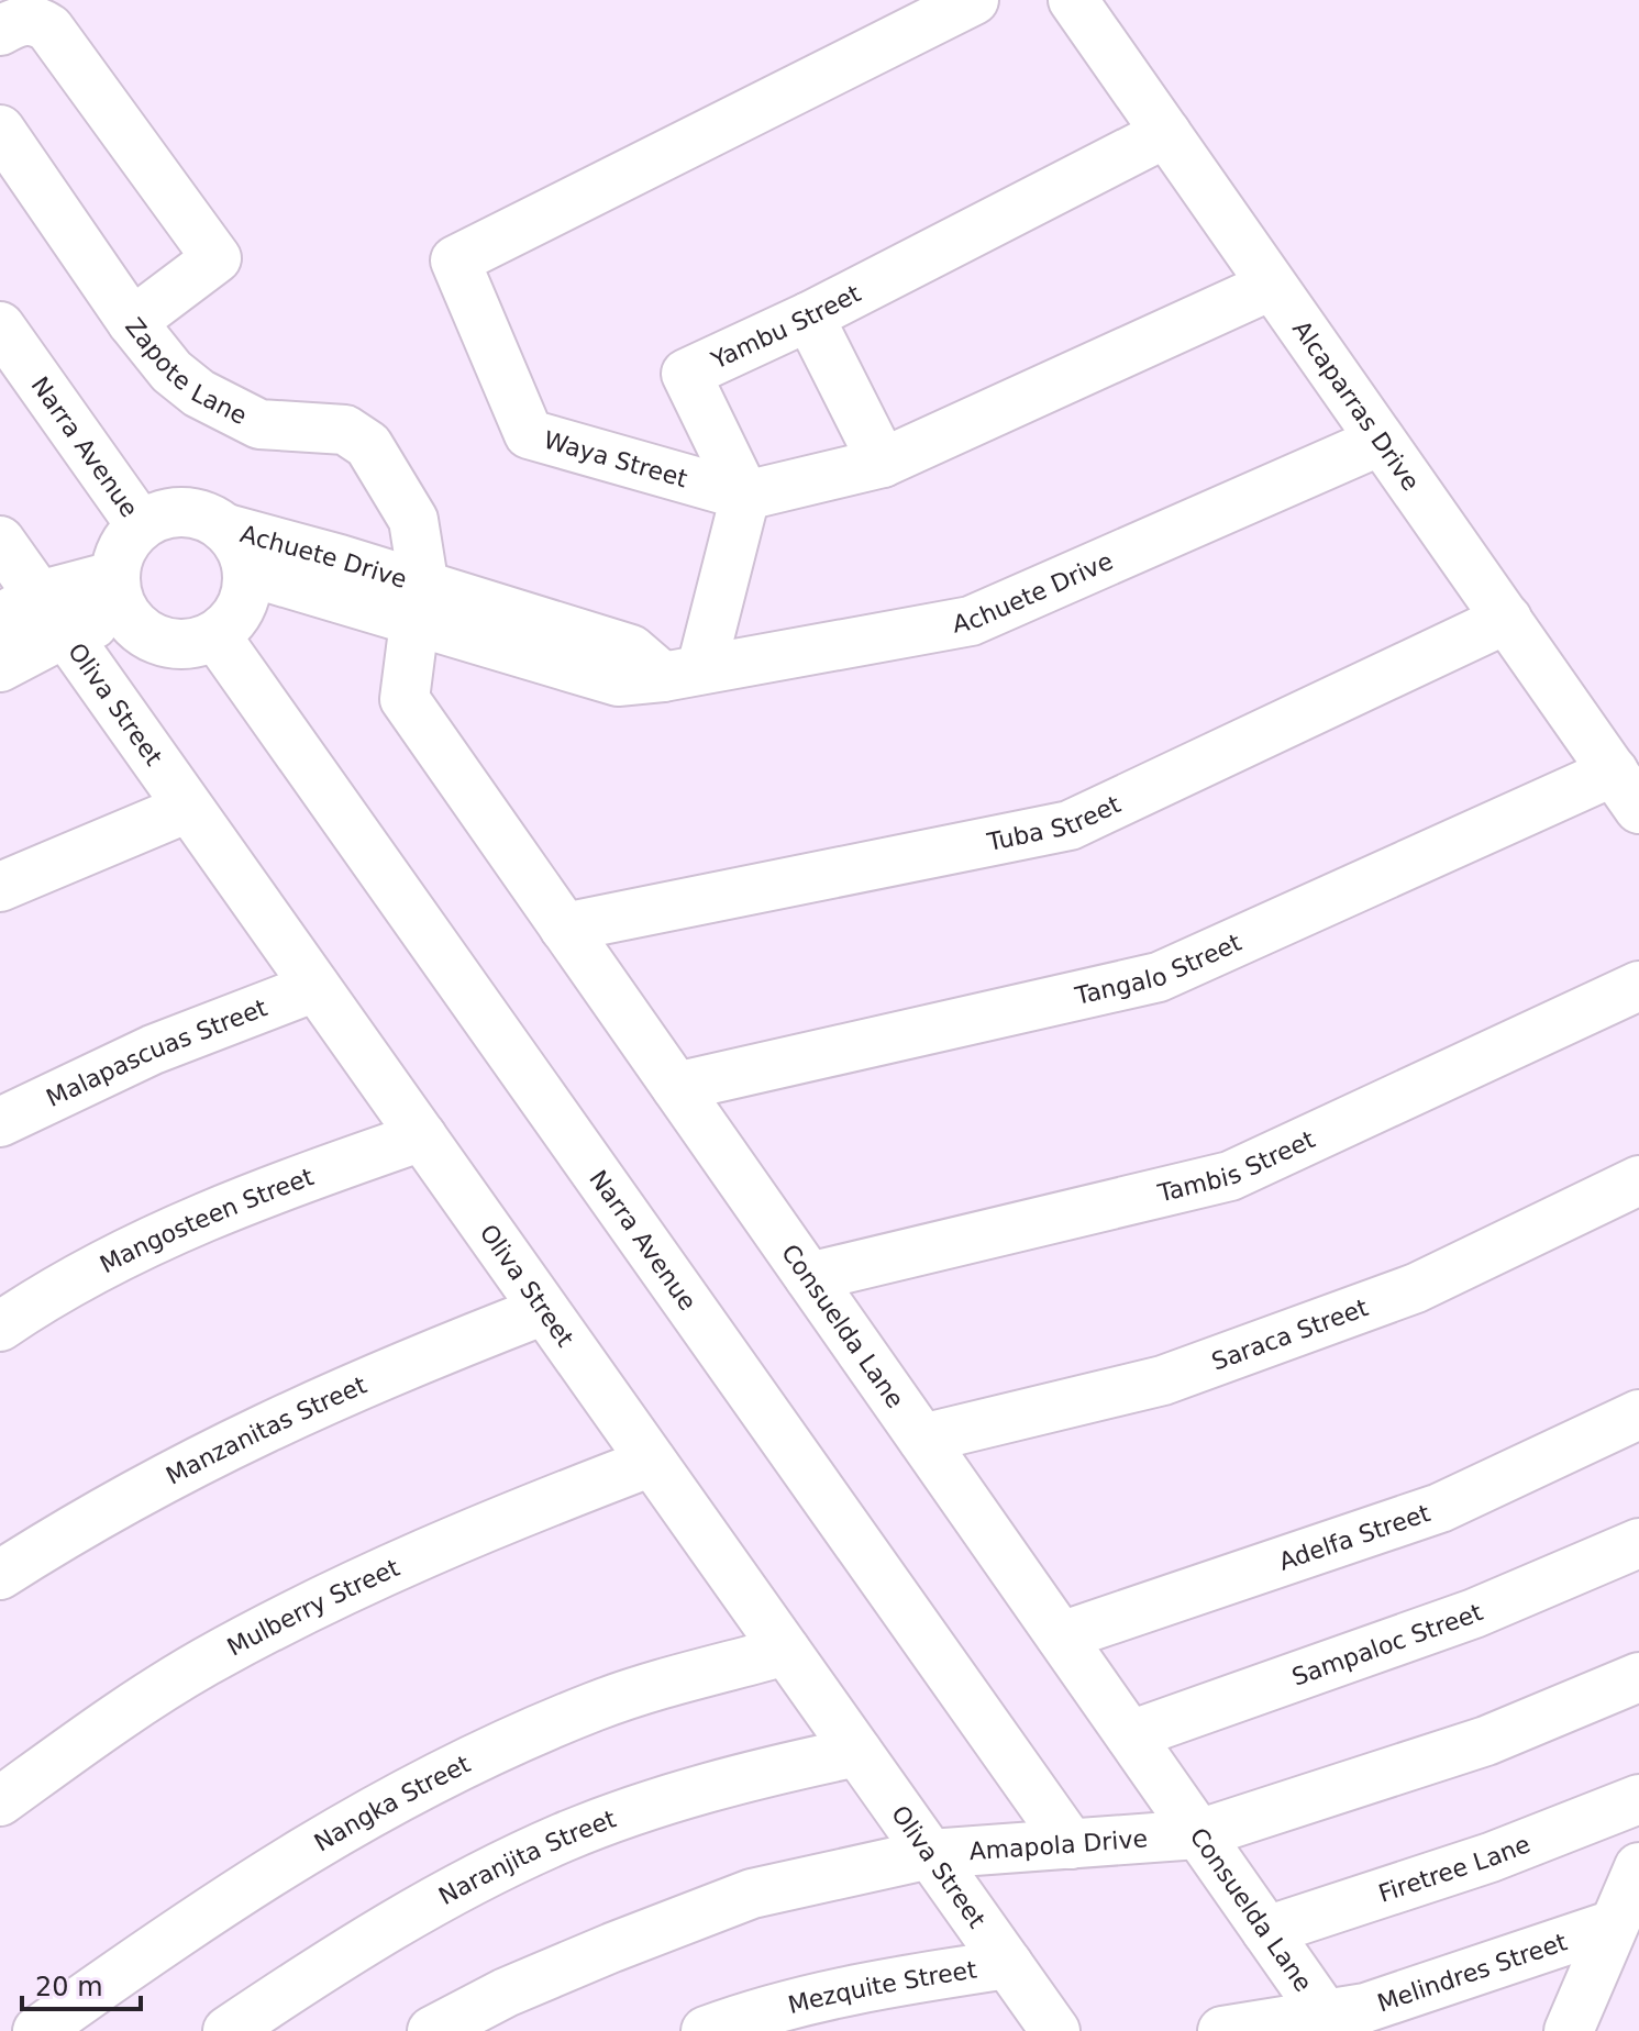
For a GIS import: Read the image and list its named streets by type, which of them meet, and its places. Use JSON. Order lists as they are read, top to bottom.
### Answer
{
  "streets": {
    "street": [
      "Yambu Street",
      "Zapote Lane",
      "Alcaparras Drive",
      "Narra Avenue",
      "Waya Street",
      "Achuete Drive",
      "Oliva Street",
      "Tuba Street",
      "Tangalo Street",
      "Malapascuas Street",
      "Tambis Street",
      "Mangosteen Street",
      "Consuelda Lane",
      "Saraca Street",
      "Manzanitas Street",
      "Adelfa Street",
      "Mulberry Street",
      "Sampaloc Street",
      "Nangka Street",
      "Amapola Drive",
      "Naranjita Street",
      "Firetree Lane",
      "Melindres Street",
      "Mezquite Street"
    ]
  },
  "crossings": [
    ["Yambu Street", "Alcaparras Drive"],
    ["Yambu Street", "Waya Street"],
    ["Zapote Lane", "Achuete Drive"],
    ["Zapote Lane", "Consuelda Lane"],
    ["Alcaparras Drive", "Waya Street"],
    ["Alcaparras Drive", "Achuete Drive"],
    ["Alcaparras Drive", "Tuba Street"],
    ["Alcaparras Drive", "Tangalo Street"],
    ["Narra Avenue", "Achuete Drive"],
    ["Narra Avenue", "Amapola Drive"],
    ["Achuete Drive", "Consuelda Lane"],
    ["Oliva Street", "Malapascuas Street"],
    ["Oliva Street", "Mangosteen Street"],
    ["Oliva Street", "Manzanitas Street"],
    ["Oliva Street", "Mulberry Street"],
    ["Oliva Street", "Nangka Street"],
    ["Oliva Street", "Amapola Drive"],
    ["Oliva Street", "Naranjita Street"],
    ["Oliva Street", "Mezquite Street"],
    ["Tuba Street", "Consuelda Lane"],
    ["Tangalo Street", "Consuelda Lane"],
    ["Tambis Street", "Consuelda Lane"],
    ["Consuelda Lane", "Saraca Street"],
    ["Consuelda Lane", "Adelfa Street"],
    ["Consuelda Lane", "Sampaloc Street"],
    ["Consuelda Lane", "Amapola Drive"],
    ["Consuelda Lane", "Firetree Lane"],
    ["Consuelda Lane", "Melindres Street"]
  ],
  "scale_bar": "20 m"
}
